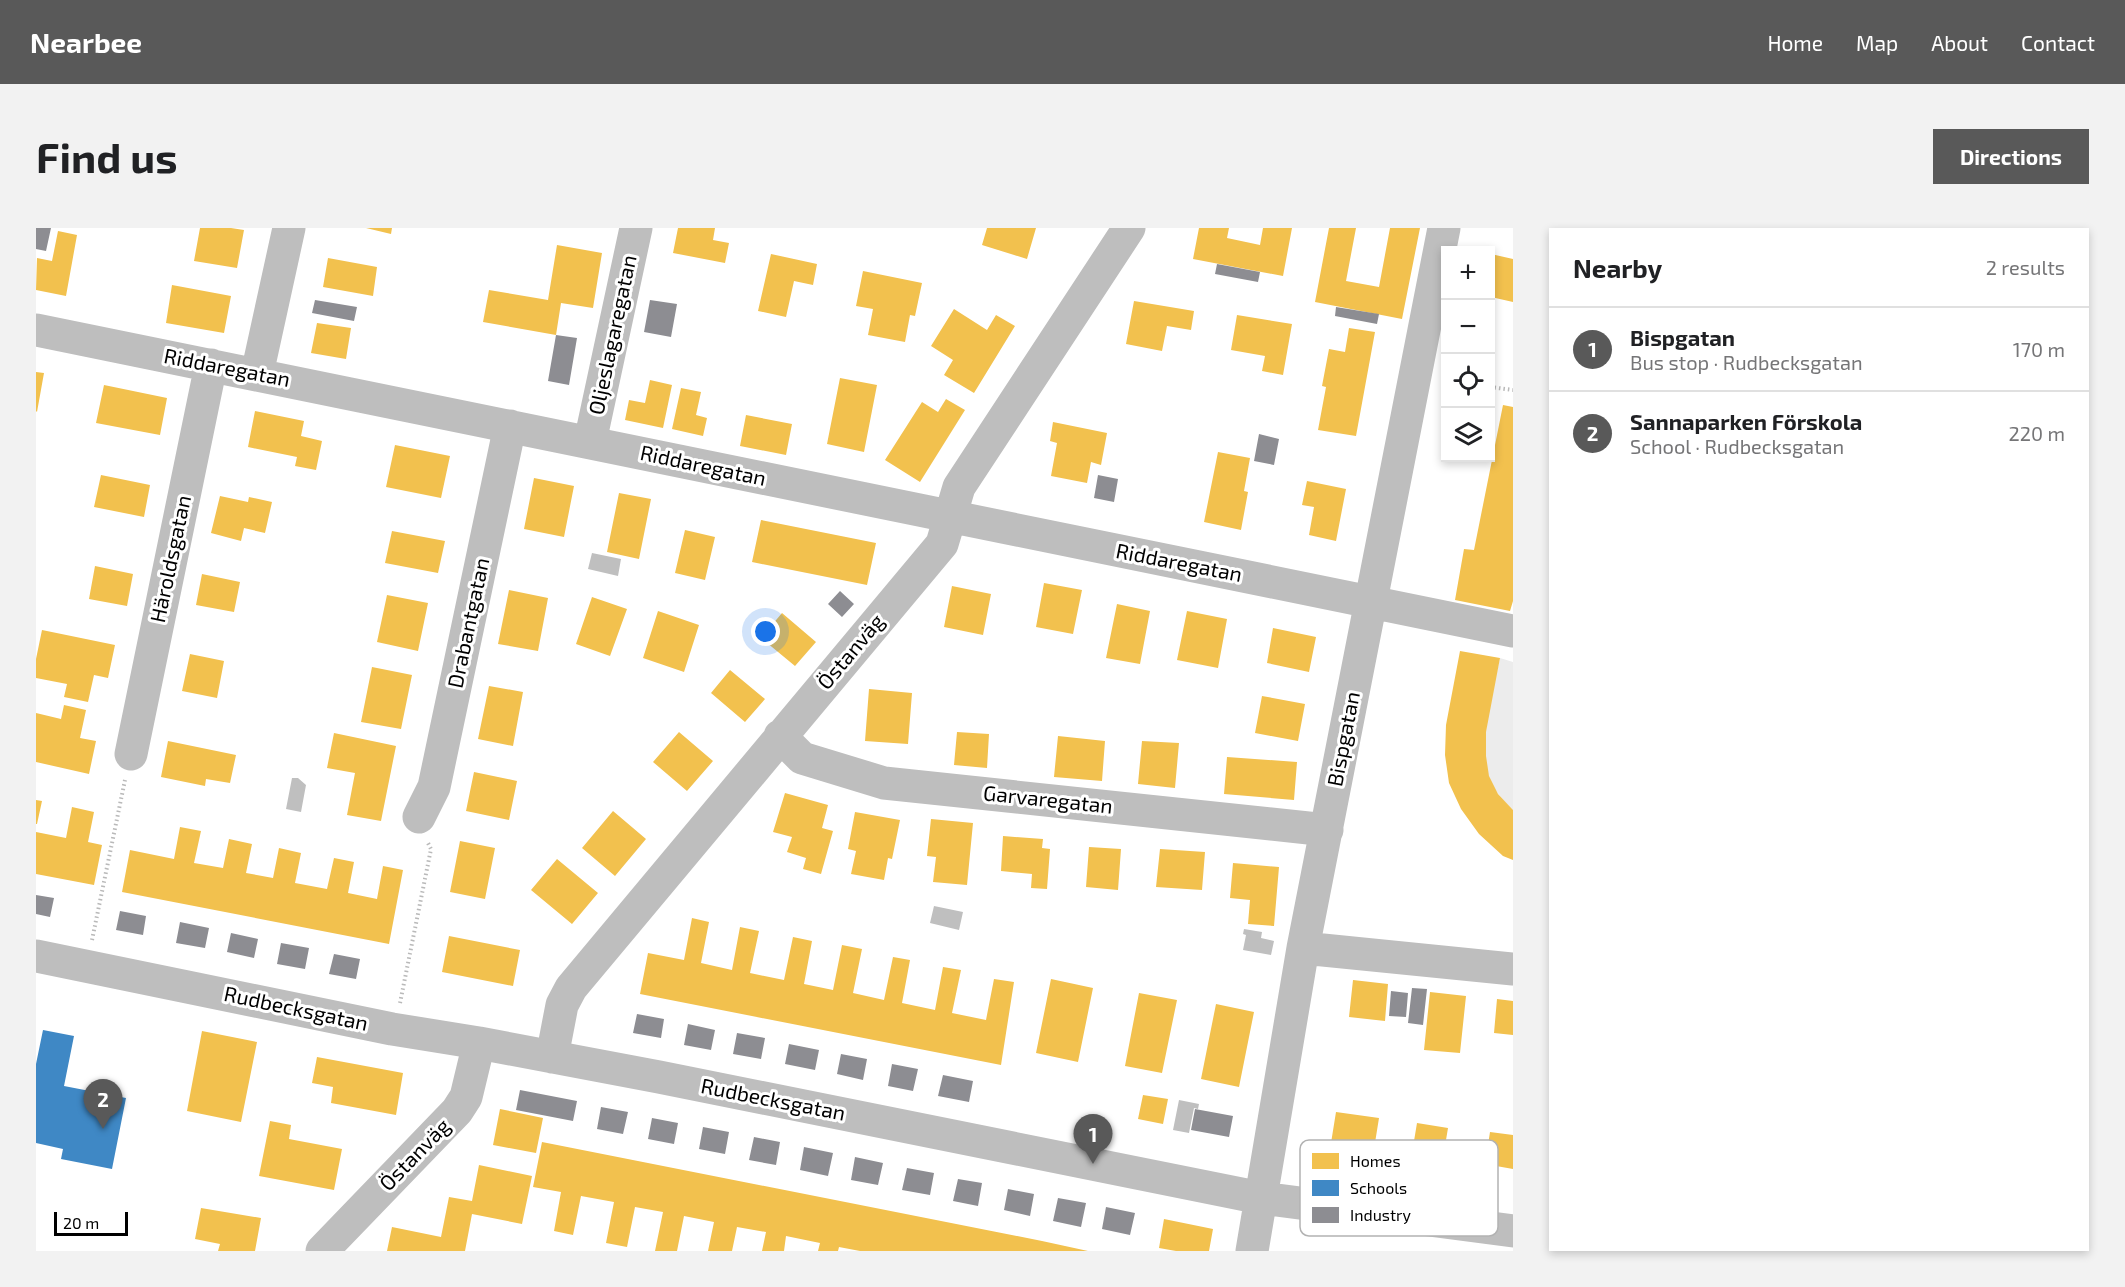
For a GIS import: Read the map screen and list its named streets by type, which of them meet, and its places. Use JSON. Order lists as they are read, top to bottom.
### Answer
{
  "streets": {
    "street": [
      "Oljeslagaregatan",
      "Riddaregatan",
      "Häroldsgatan",
      "Drabantgatan",
      "Östanväg",
      "Bispgatan",
      "Garvaregatan",
      "Rudbecksgatan"
    ]
  },
  "crossings": [
    ["Oljeslagaregatan", "Riddaregatan"],
    ["Riddaregatan", "Häroldsgatan"],
    ["Riddaregatan", "Drabantgatan"],
    ["Riddaregatan", "Östanväg"],
    ["Riddaregatan", "Bispgatan"],
    ["Östanväg", "Garvaregatan"],
    ["Östanväg", "Rudbecksgatan"],
    ["Bispgatan", "Garvaregatan"],
    ["Bispgatan", "Rudbecksgatan"]
  ],
  "legend": ["Homes", "Schools", "Industry"],
  "scale_bar": "20 m",
  "page": {
    "header": "Nearbee",
    "nav": [
      "Home",
      "Map",
      "About",
      "Contact"
    ],
    "buttons": "Directions",
    "title": "Find us",
    "heading": ["Nearby", "2 results"],
    "map_buttons": ["+", "−"],
    "list": [
      {
        "mark": "1",
        "name": "Bispgatan",
        "note": "Bus stop · Rudbecksgatan",
        "value": "170 m"
      },
      {
        "mark": "2",
        "name": "Sannaparken Förskola",
        "note": "School · Rudbecksgatan",
        "value": "220 m"
      }
    ],
    "pins": ["2", "1"],
    "scale": "20 m"
  }
}
